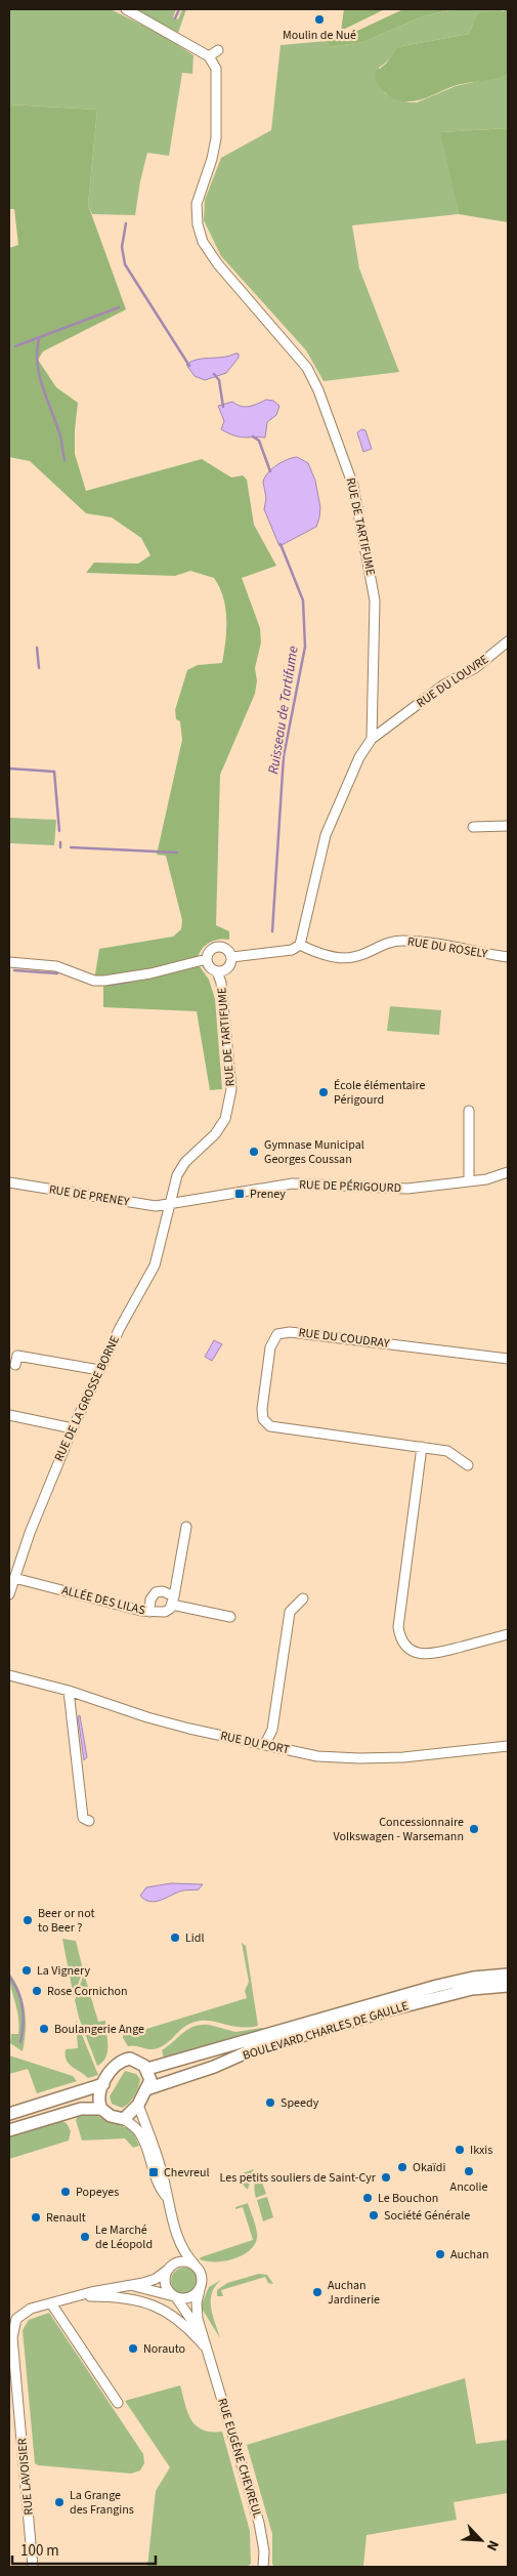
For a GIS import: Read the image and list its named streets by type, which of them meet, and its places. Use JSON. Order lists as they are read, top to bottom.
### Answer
{
  "streets": {
    "main road": ["BOULEVARD CHARLES DE GAULLE"],
    "street": [
      "RUE DE TARTIFUME",
      "RUE DU LOUVRE",
      "RUE DU ROSELY",
      "RUE DE PÉRIGOURD",
      "RUE DE PRENEY",
      "RUE DU COUDRAY",
      "RUE DE LA GROSSE BORNE",
      "ALLÉE DES LILAS",
      "RUE DU PORT",
      "RUE EUGÈNE CHEVREUL",
      "RUE LAVOISIER"
    ]
  },
  "crossings": [
    ["RUE DE TARTIFUME", "RUE DU LOUVRE"],
    ["RUE DE TARTIFUME", "RUE DE PÉRIGOURD"],
    ["RUE DE TARTIFUME", "RUE DE PRENEY"],
    ["RUE DE TARTIFUME", "RUE DE LA GROSSE BORNE"],
    ["RUE DE PÉRIGOURD", "RUE DE PRENEY"],
    ["RUE DE PÉRIGOURD", "RUE DE LA GROSSE BORNE"],
    ["RUE DE PRENEY", "RUE DE LA GROSSE BORNE"],
    ["RUE DE LA GROSSE BORNE", "ALLÉE DES LILAS"],
    ["RUE EUGÈNE CHEVREUL", "RUE LAVOISIER"]
  ],
  "water": ["Ruisseau de Tartifume"],
  "places": {
    "other": [
      "Moulin de Nué",
      "École élémentaire Périgourd",
      "Gymnase Municipal Georges Coussan",
      "Concessionnaire Volkswagen - Warsemann",
      "Beer or not to Beer ?",
      "Lidl",
      "La Vignery",
      "Rose Cornichon",
      "Boulangerie Ange",
      "Speedy",
      "Ikxis",
      "Okaïdi",
      "Ancolie",
      "Les petits souliers de Saint-Cyr",
      "Popeyes",
      "Le Bouchon",
      "Société Générale",
      "Renault",
      "Le Marché de Léopold",
      "Auchan",
      "Auchan Jardinerie",
      "Norauto",
      "La Grange des Frangins"
    ],
    "transit": ["Preney", "Chevreul"]
  },
  "scale_bar": "100 m",
  "north": "bottom right"
}
